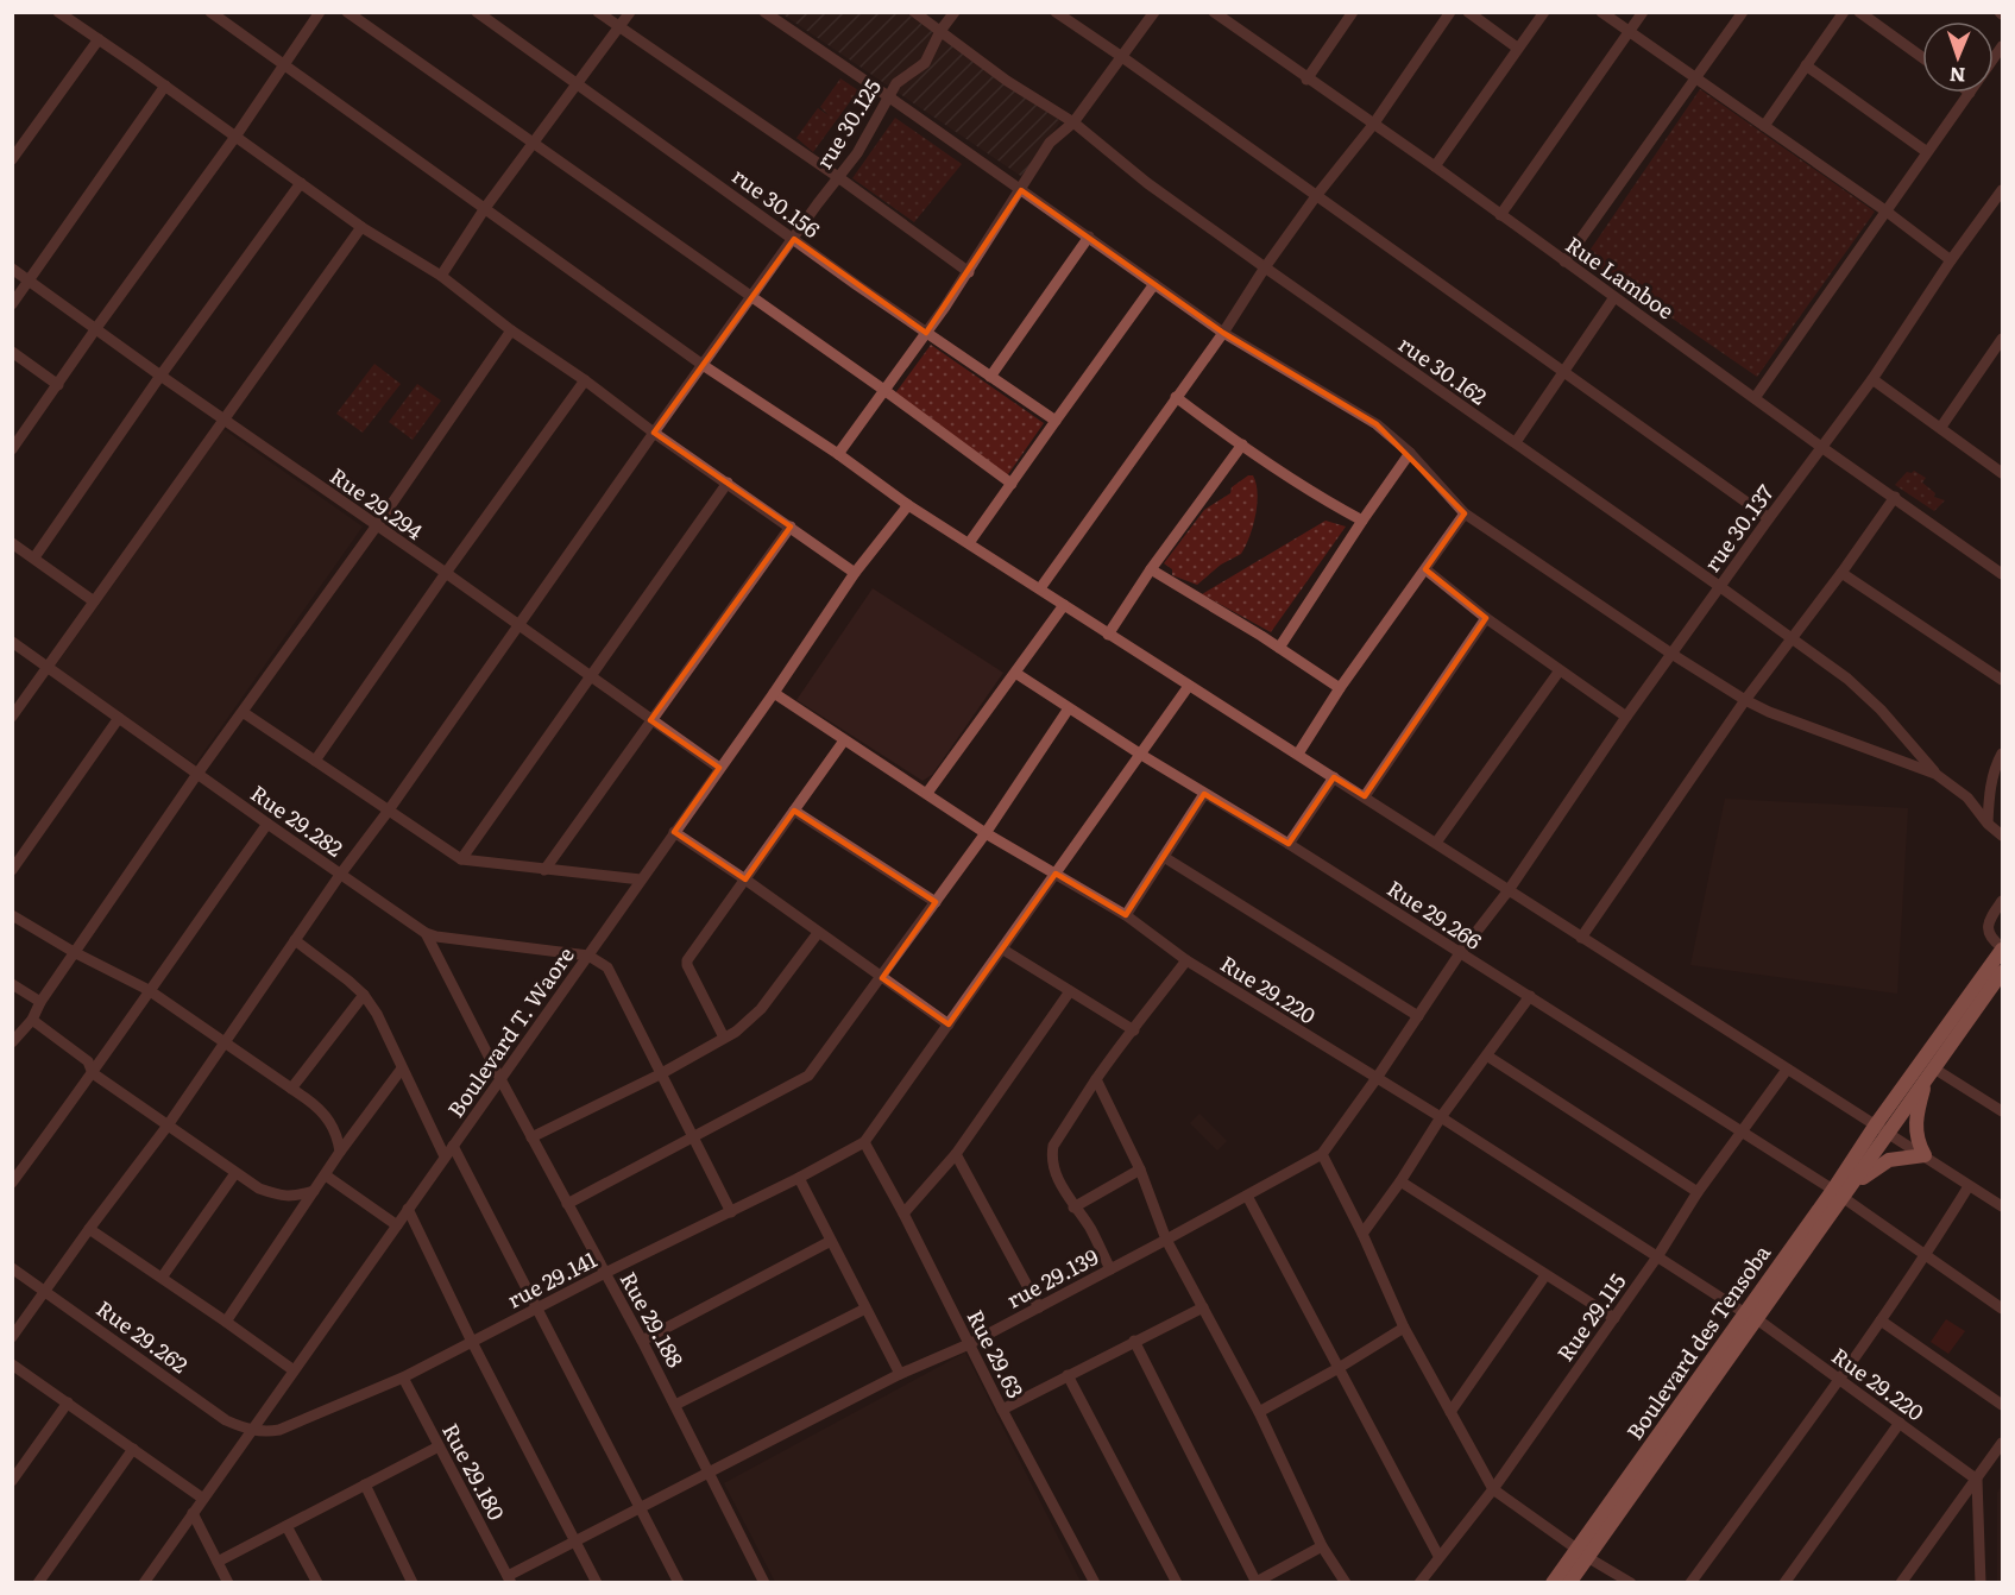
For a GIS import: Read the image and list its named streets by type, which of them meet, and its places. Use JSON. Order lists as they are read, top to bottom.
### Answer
{
  "streets": {
    "main road": ["Boulevard des Tensoba"],
    "street": [
      "rue 30.125",
      "rue 30.156",
      "Rue Lamboe",
      "rue 30.162",
      "Rue 29.294",
      "rue 30.137",
      "Rue 29.282",
      "Rue 29.266",
      "Rue 29.220",
      "Boulevard T. Waore",
      "rue 29.139",
      "rue 29.141",
      "Rue 29.115",
      "Rue 29.188",
      "Rue 29.262",
      "Rue 29.63",
      "Rue 29.180"
    ]
  },
  "crossings": [
    ["rue 30.125", "rue 30.156"],
    ["rue 30.125", "rue 30.162"],
    ["rue 30.125", "Rue 29.294"],
    ["rue 30.125", "Rue 29.282"],
    ["rue 30.125", "Rue 29.262"],
    ["Rue Lamboe", "rue 30.137"],
    ["rue 30.162", "rue 30.137"],
    ["Rue 29.294", "Boulevard T. Waore"],
    ["rue 30.137", "rue 29.139"],
    ["Rue 29.282", "Boulevard T. Waore"],
    ["Rue 29.282", "Rue 29.188"],
    ["Rue 29.266", "rue 29.139"],
    ["Rue 29.266", "Rue 29.115"],
    ["Rue 29.266", "Boulevard des Tensoba"],
    ["Rue 29.220", "Boulevard T. Waore"],
    ["Rue 29.220", "rue 29.139"],
    ["Rue 29.220", "Rue 29.115"],
    ["Rue 29.220", "Boulevard des Tensoba"],
    ["Boulevard T. Waore", "rue 29.141"],
    ["Boulevard T. Waore", "Rue 29.188"],
    ["Boulevard T. Waore", "Rue 29.262"],
    ["rue 29.139", "Rue 29.188"],
    ["rue 29.139", "Rue 29.63"],
    ["rue 29.139", "Rue 29.180"],
    ["rue 29.141", "Rue 29.188"],
    ["rue 29.141", "Rue 29.262"],
    ["rue 29.141", "Rue 29.63"],
    ["rue 29.141", "Rue 29.180"]
  ],
  "north": "bottom"
}
